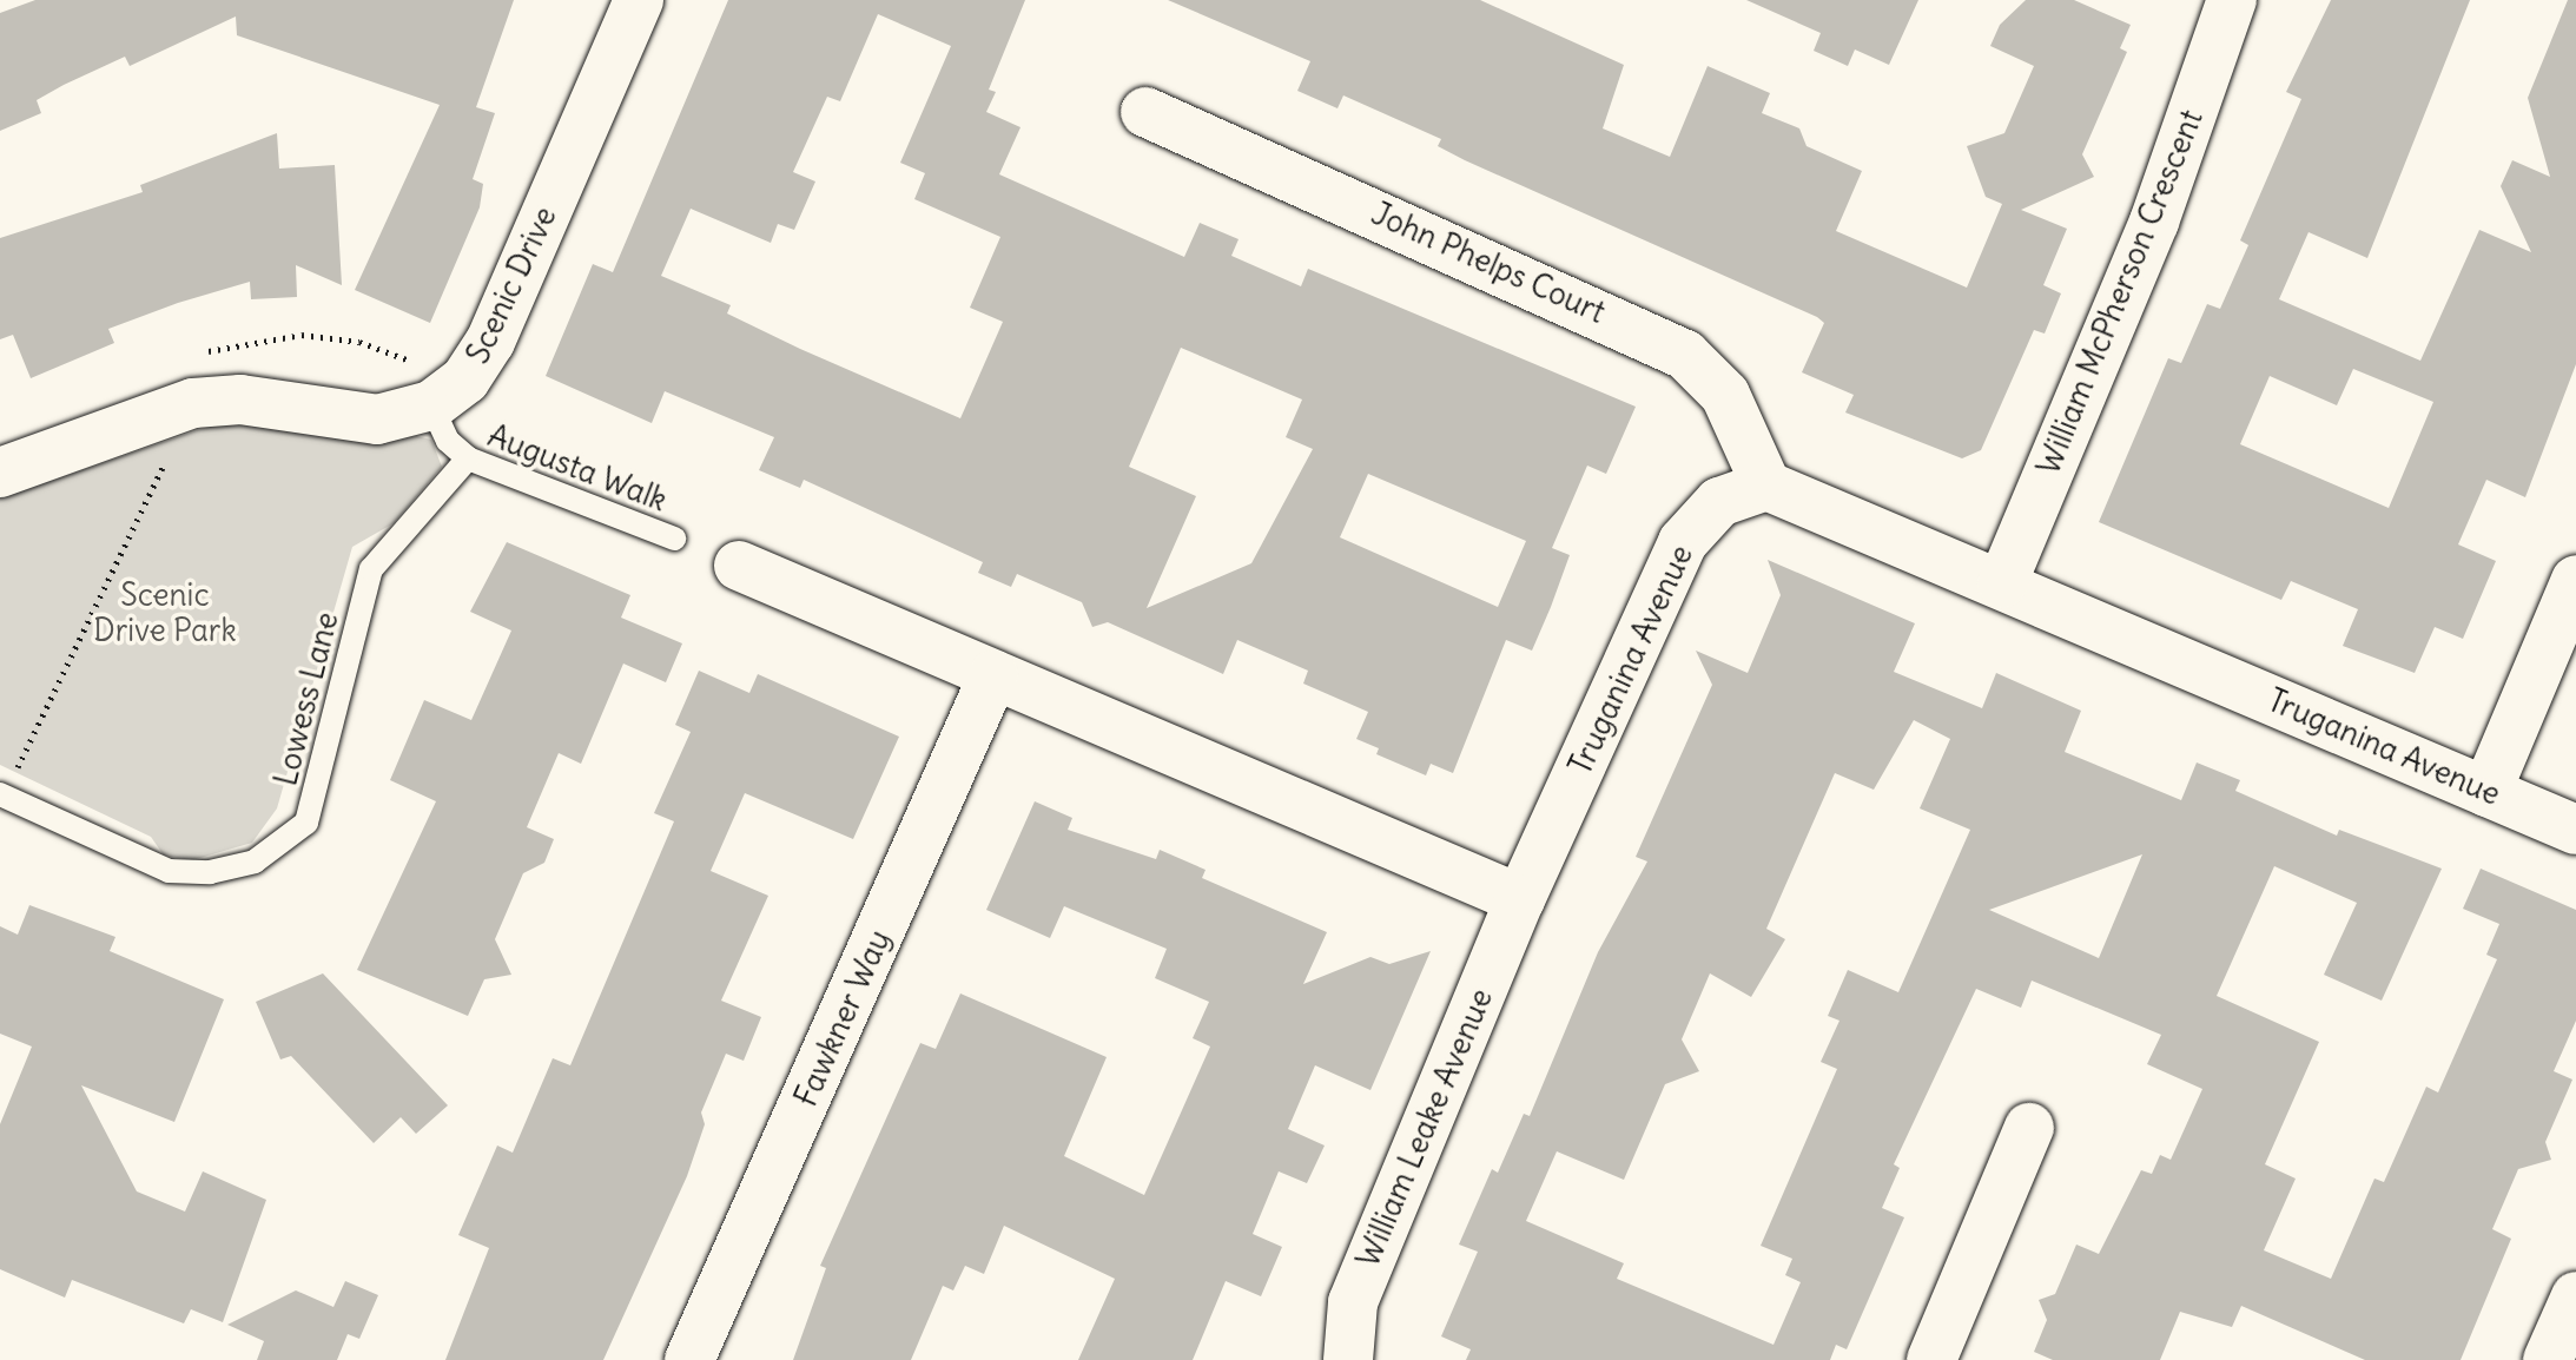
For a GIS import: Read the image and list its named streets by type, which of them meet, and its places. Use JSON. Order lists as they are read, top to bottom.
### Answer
{
  "streets": {
    "street": [
      "John Phelps Court",
      "Scenic Drive",
      "William McPherson Crescent",
      "Truganina Avenue",
      "Fawkner Way",
      "William Leake Avenue"
    ],
    "lane": ["Augusta Walk", "Lowess Lane"]
  },
  "crossings": [
    ["John Phelps Court", "Truganina Avenue"],
    ["Scenic Drive", "Augusta Walk"],
    ["William McPherson Crescent", "Truganina Avenue"],
    ["Augusta Walk", "Lowess Lane"],
    ["Truganina Avenue", "William Leake Avenue"]
  ],
  "parks": ["Scenic Drive Park"]
}
